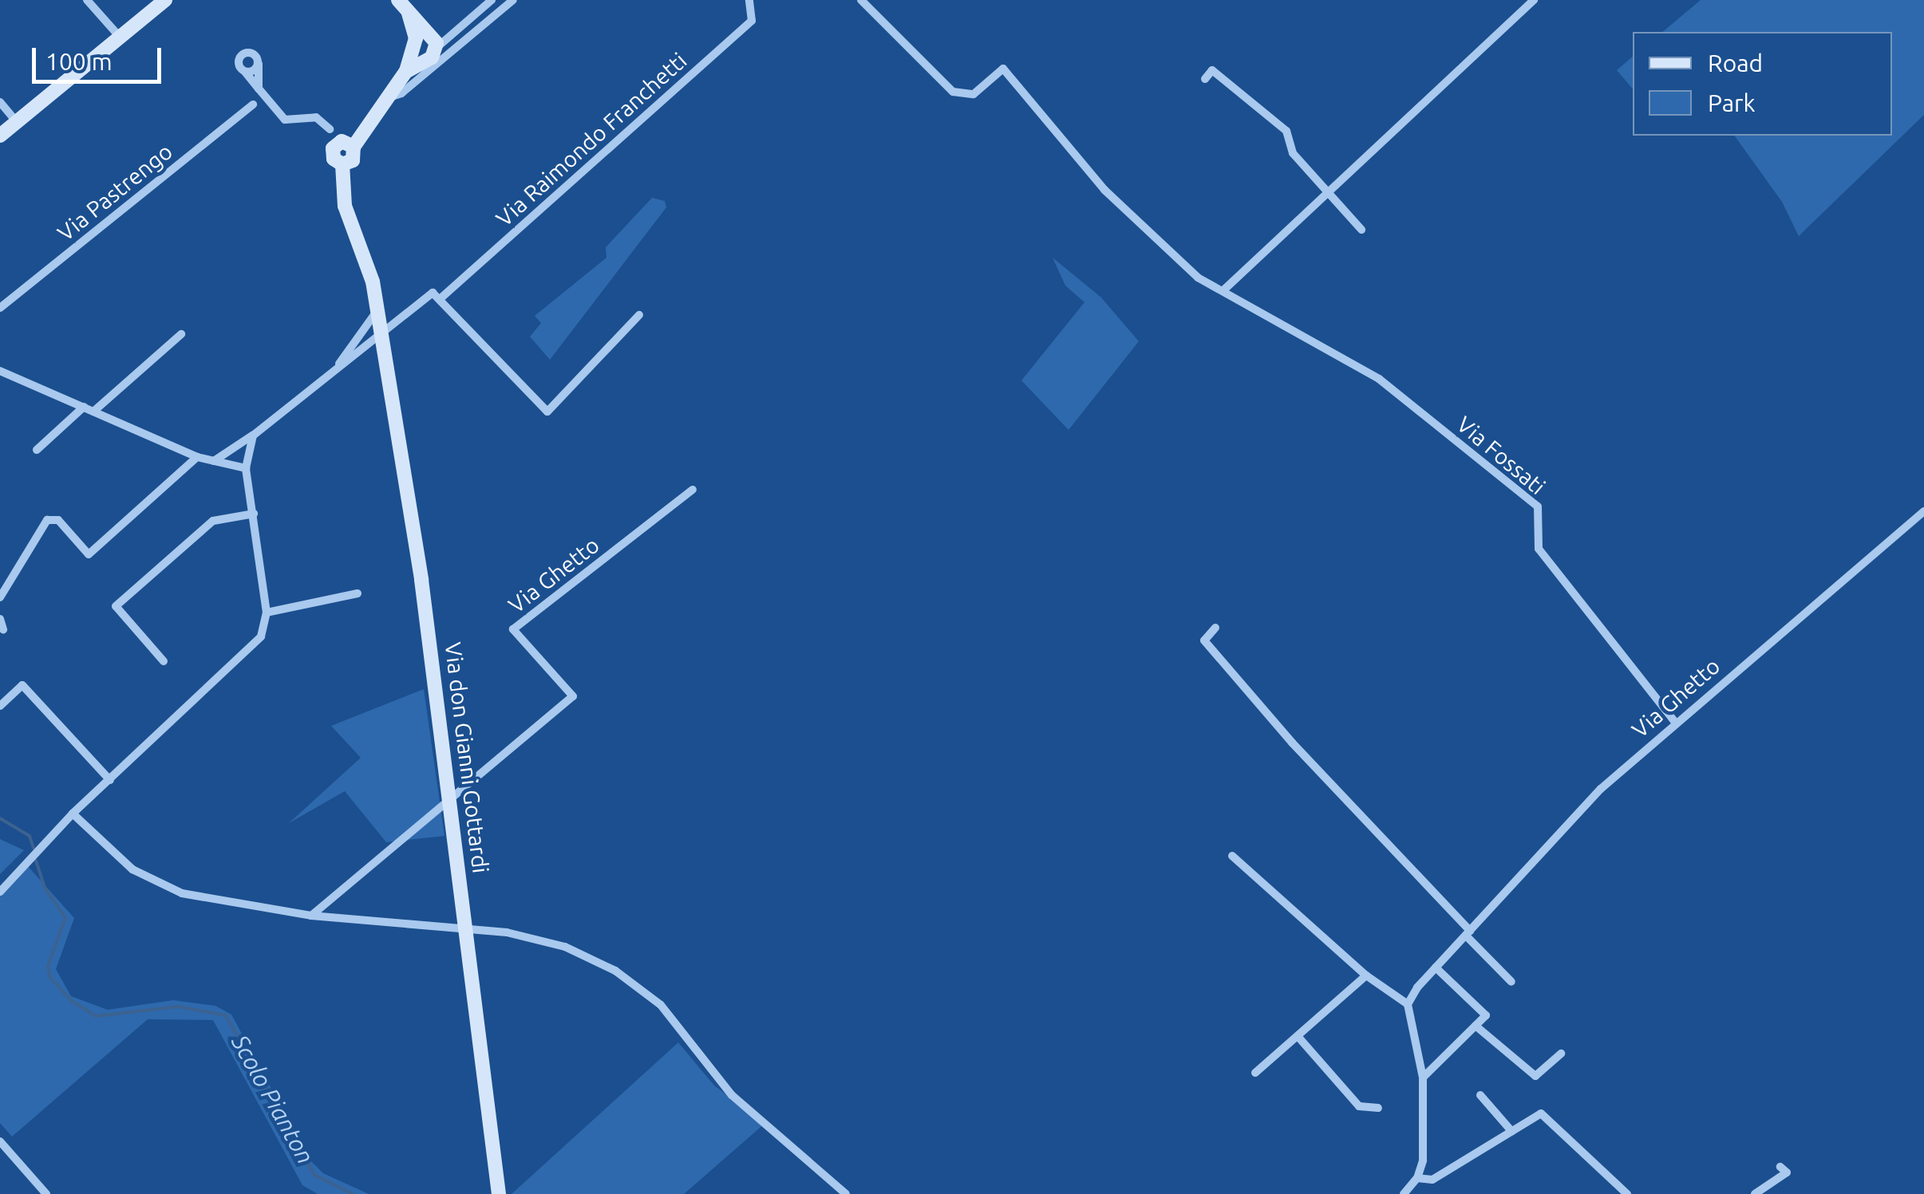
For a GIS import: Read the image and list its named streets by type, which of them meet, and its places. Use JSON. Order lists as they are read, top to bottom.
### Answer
{
  "streets": {
    "main road": ["Via don Gianni Gottardi"],
    "street": [
      "Via Raimondo Franchetti",
      "Via Pastrengo",
      "Via Fossati",
      "Via Ghetto"
    ]
  },
  "crossings": [
    ["Via Raimondo Franchetti", "Via don Gianni Gottardi"],
    ["Via Fossati", "Via Ghetto"],
    ["Via Ghetto", "Via don Gianni Gottardi"]
  ],
  "water": ["Scolo Pianton"],
  "legend": ["Road", "Park"],
  "scale_bar": "100 m"
}
